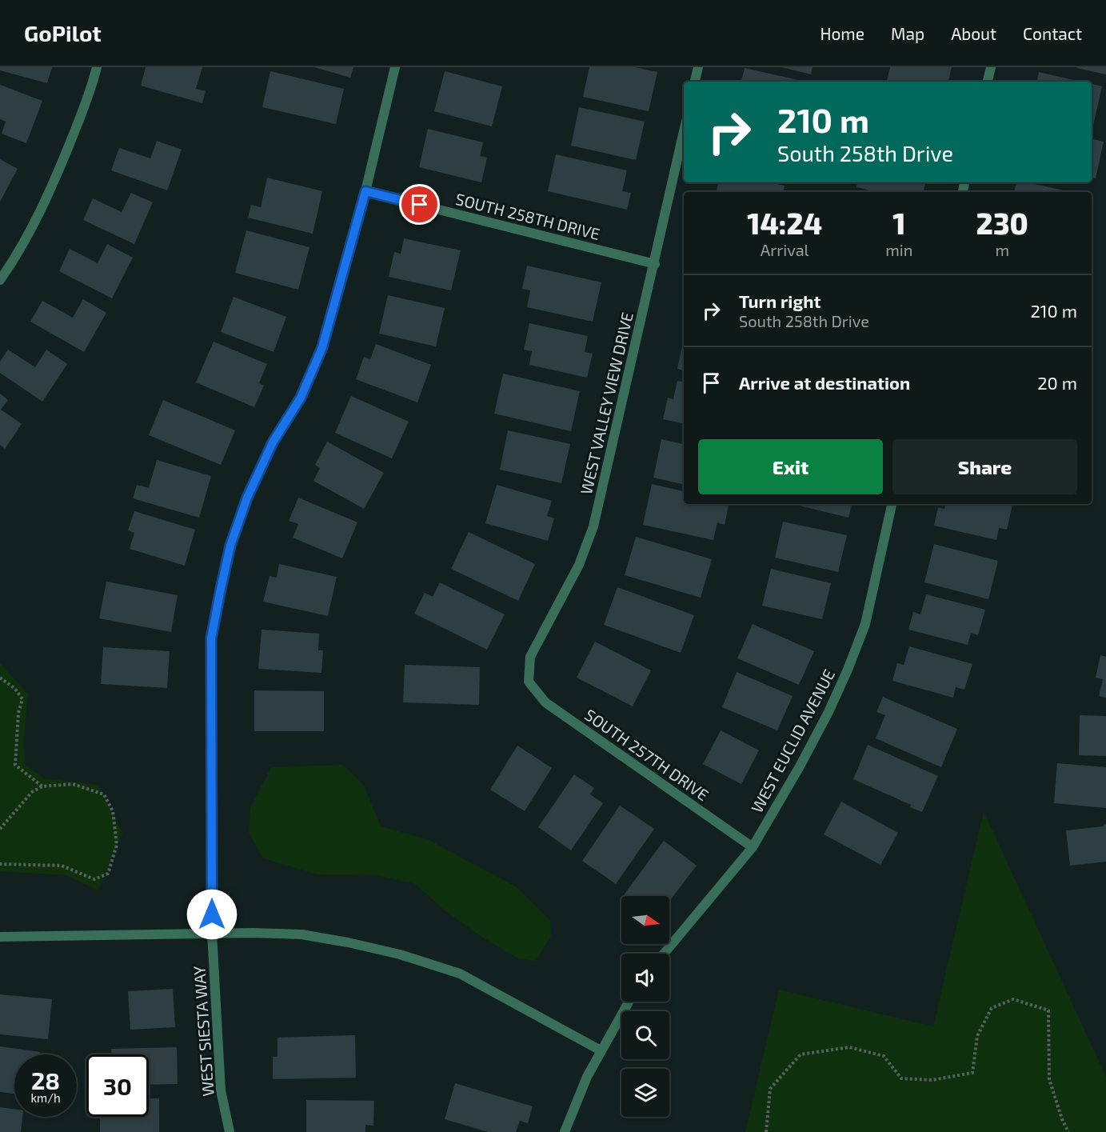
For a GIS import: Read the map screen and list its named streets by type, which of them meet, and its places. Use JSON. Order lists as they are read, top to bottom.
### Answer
{
  "streets": {
    "street": [
      "SOUTH 258TH DRIVE",
      "WEST VALLEY VIEW DRIVE",
      "WEST EUCLID AVENUE",
      "SOUTH 257TH DRIVE",
      "WEST SIESTA WAY"
    ]
  },
  "crossings": [
    ["SOUTH 258TH DRIVE", "WEST VALLEY VIEW DRIVE"],
    ["SOUTH 258TH DRIVE", "WEST SIESTA WAY"],
    ["WEST VALLEY VIEW DRIVE", "SOUTH 257TH DRIVE"],
    ["WEST EUCLID AVENUE", "SOUTH 257TH DRIVE"]
  ],
  "north": "right",
  "page": {
    "header": "GoPilot",
    "nav": [
      "Home",
      "Map",
      "About",
      "Contact"
    ],
    "turn": ["210 m", "South 258th Drive"],
    "eta": [
      "14:24",
      "Arrival",
      "1",
      "min",
      "230",
      "m"
    ],
    "list": [
      {
        "name": "Turn right",
        "note": "South 258th Drive",
        "value": "210 m"
      },
      {
        "name": "Arrive at destination",
        "value": "20 m"
      }
    ],
    "buttons": ["Exit", "Share"],
    "speed": "28 km/h",
    "limit": "30"
  }
}
